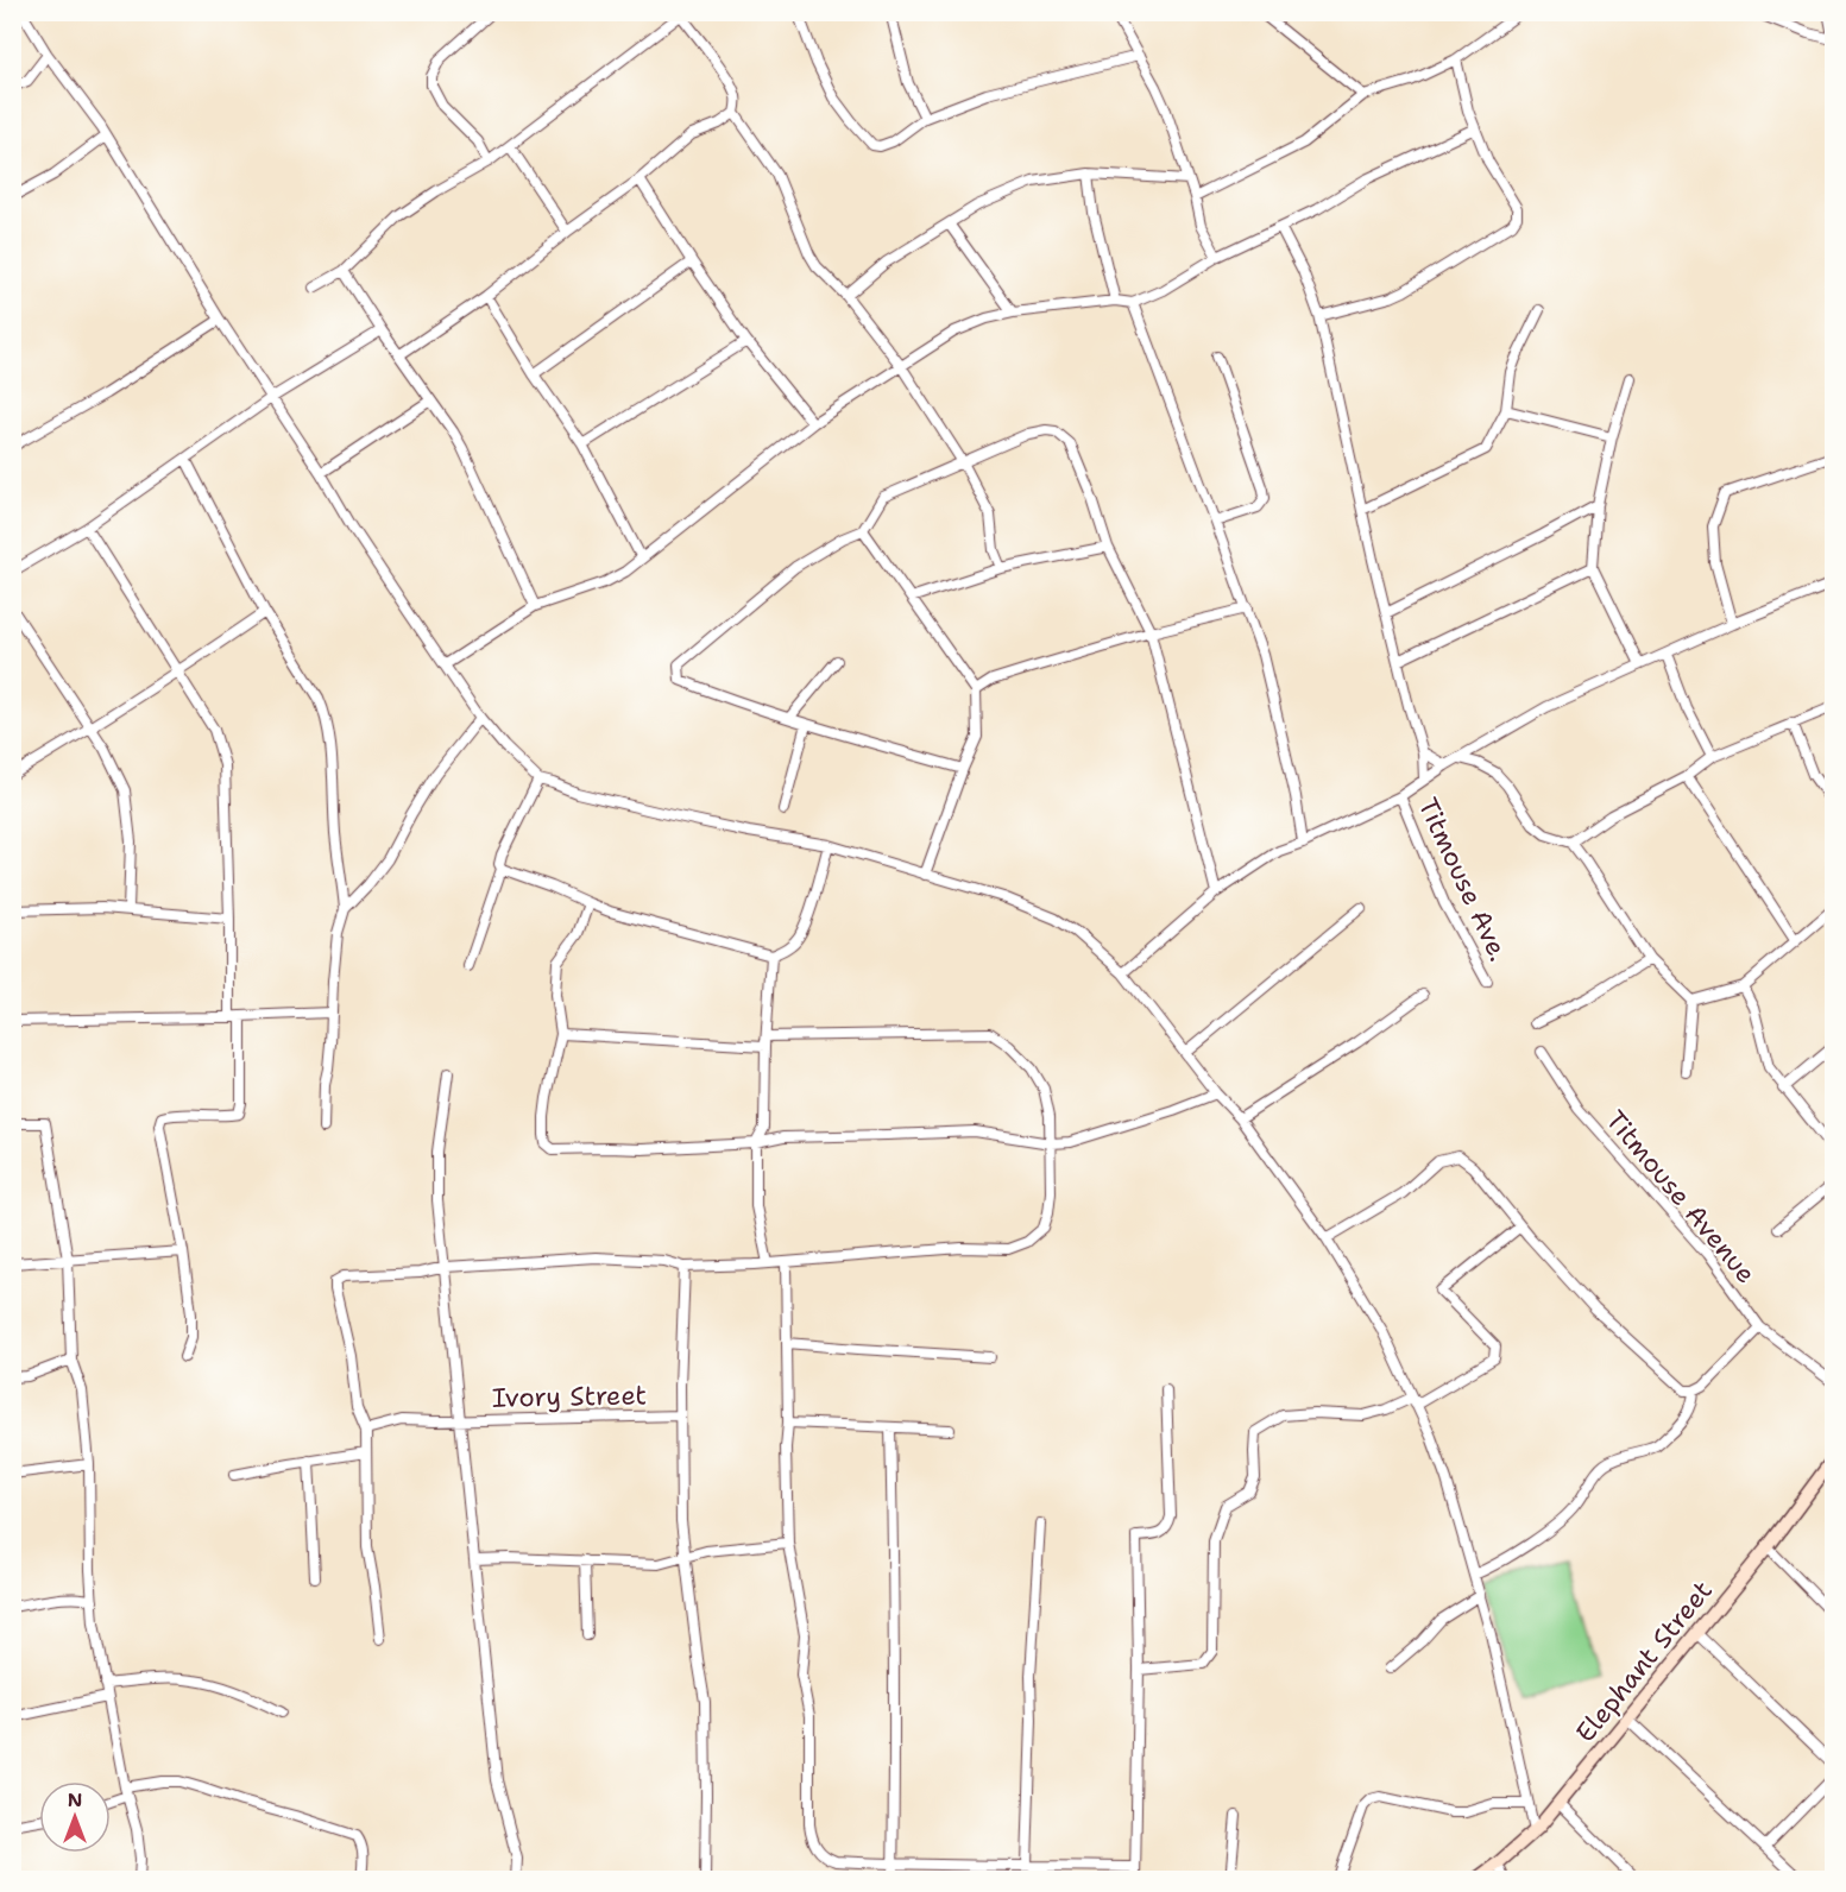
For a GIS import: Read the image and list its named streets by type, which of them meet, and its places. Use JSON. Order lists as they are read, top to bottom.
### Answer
{
  "streets": {
    "main road": ["Elephant Street"],
    "street": ["Titmouse Ave.", "Titmouse Avenue", "Ivory Street"]
  },
  "north": "top"
}
